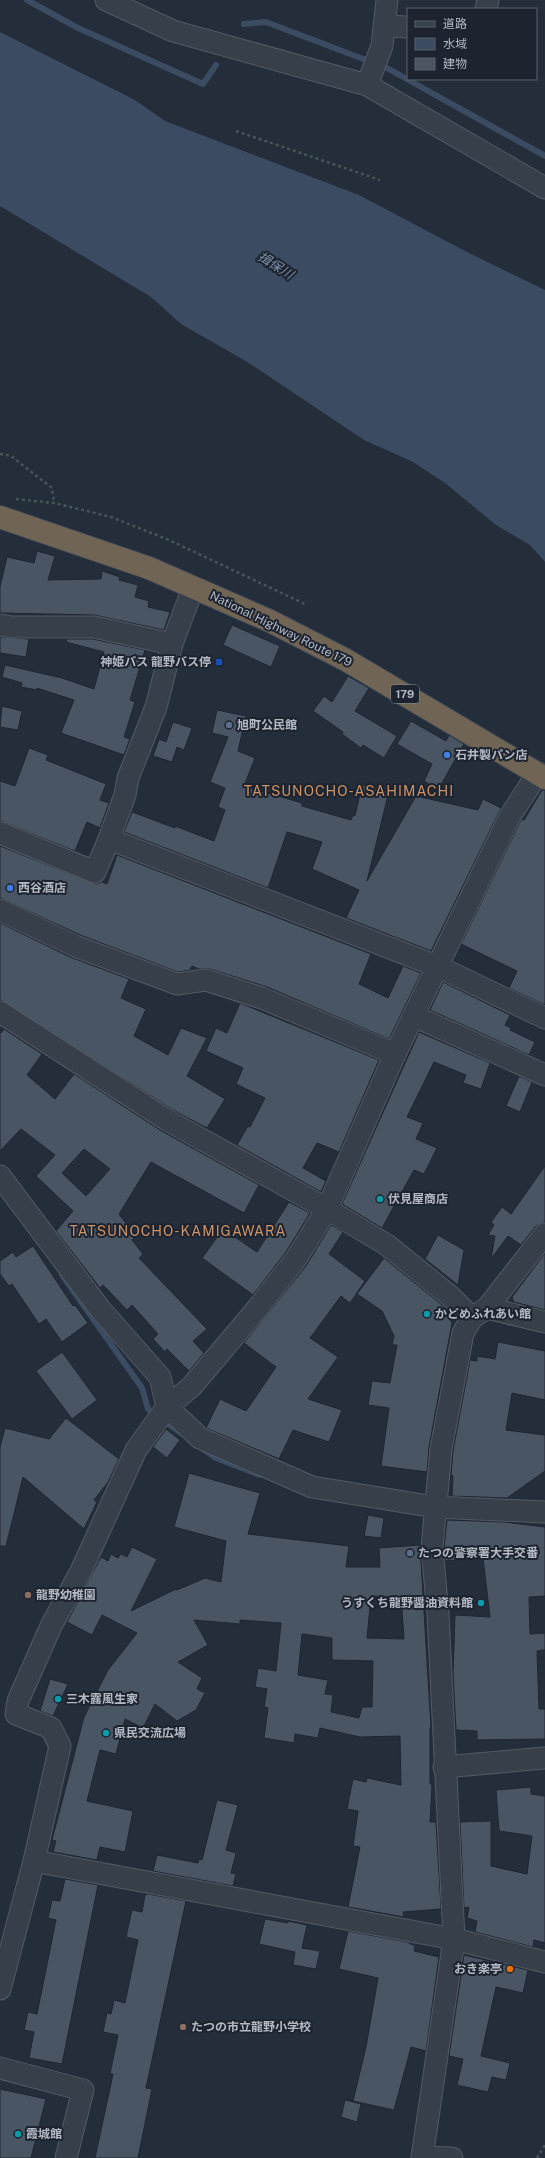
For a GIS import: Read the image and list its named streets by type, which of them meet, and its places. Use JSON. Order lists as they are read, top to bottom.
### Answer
{
  "streets": {
    "highway": ["National Highway Route 179", "179"]
  },
  "districts": ["TATSUNOCHO-ASAHIMACHI", "TATSUNOCHO-KAMIGAWARA"],
  "water": ["揖保川"],
  "places": {
    "transit": ["神姫バス 龍野バス停"],
    "other": [
      "旭町公民館",
      "石井製パン店",
      "西谷酒店",
      "伏見屋商店",
      "かどめふれあい館",
      "たつの警察署大手交番",
      "龍野幼稚園",
      "うすくち龍野醤油資料館",
      "三木露風生家",
      "県民交流広場",
      "おき楽亭",
      "たつの市立龍野小学校",
      "霞城館"
    ]
  },
  "legend": ["道路", "水域", "建物"]
}
